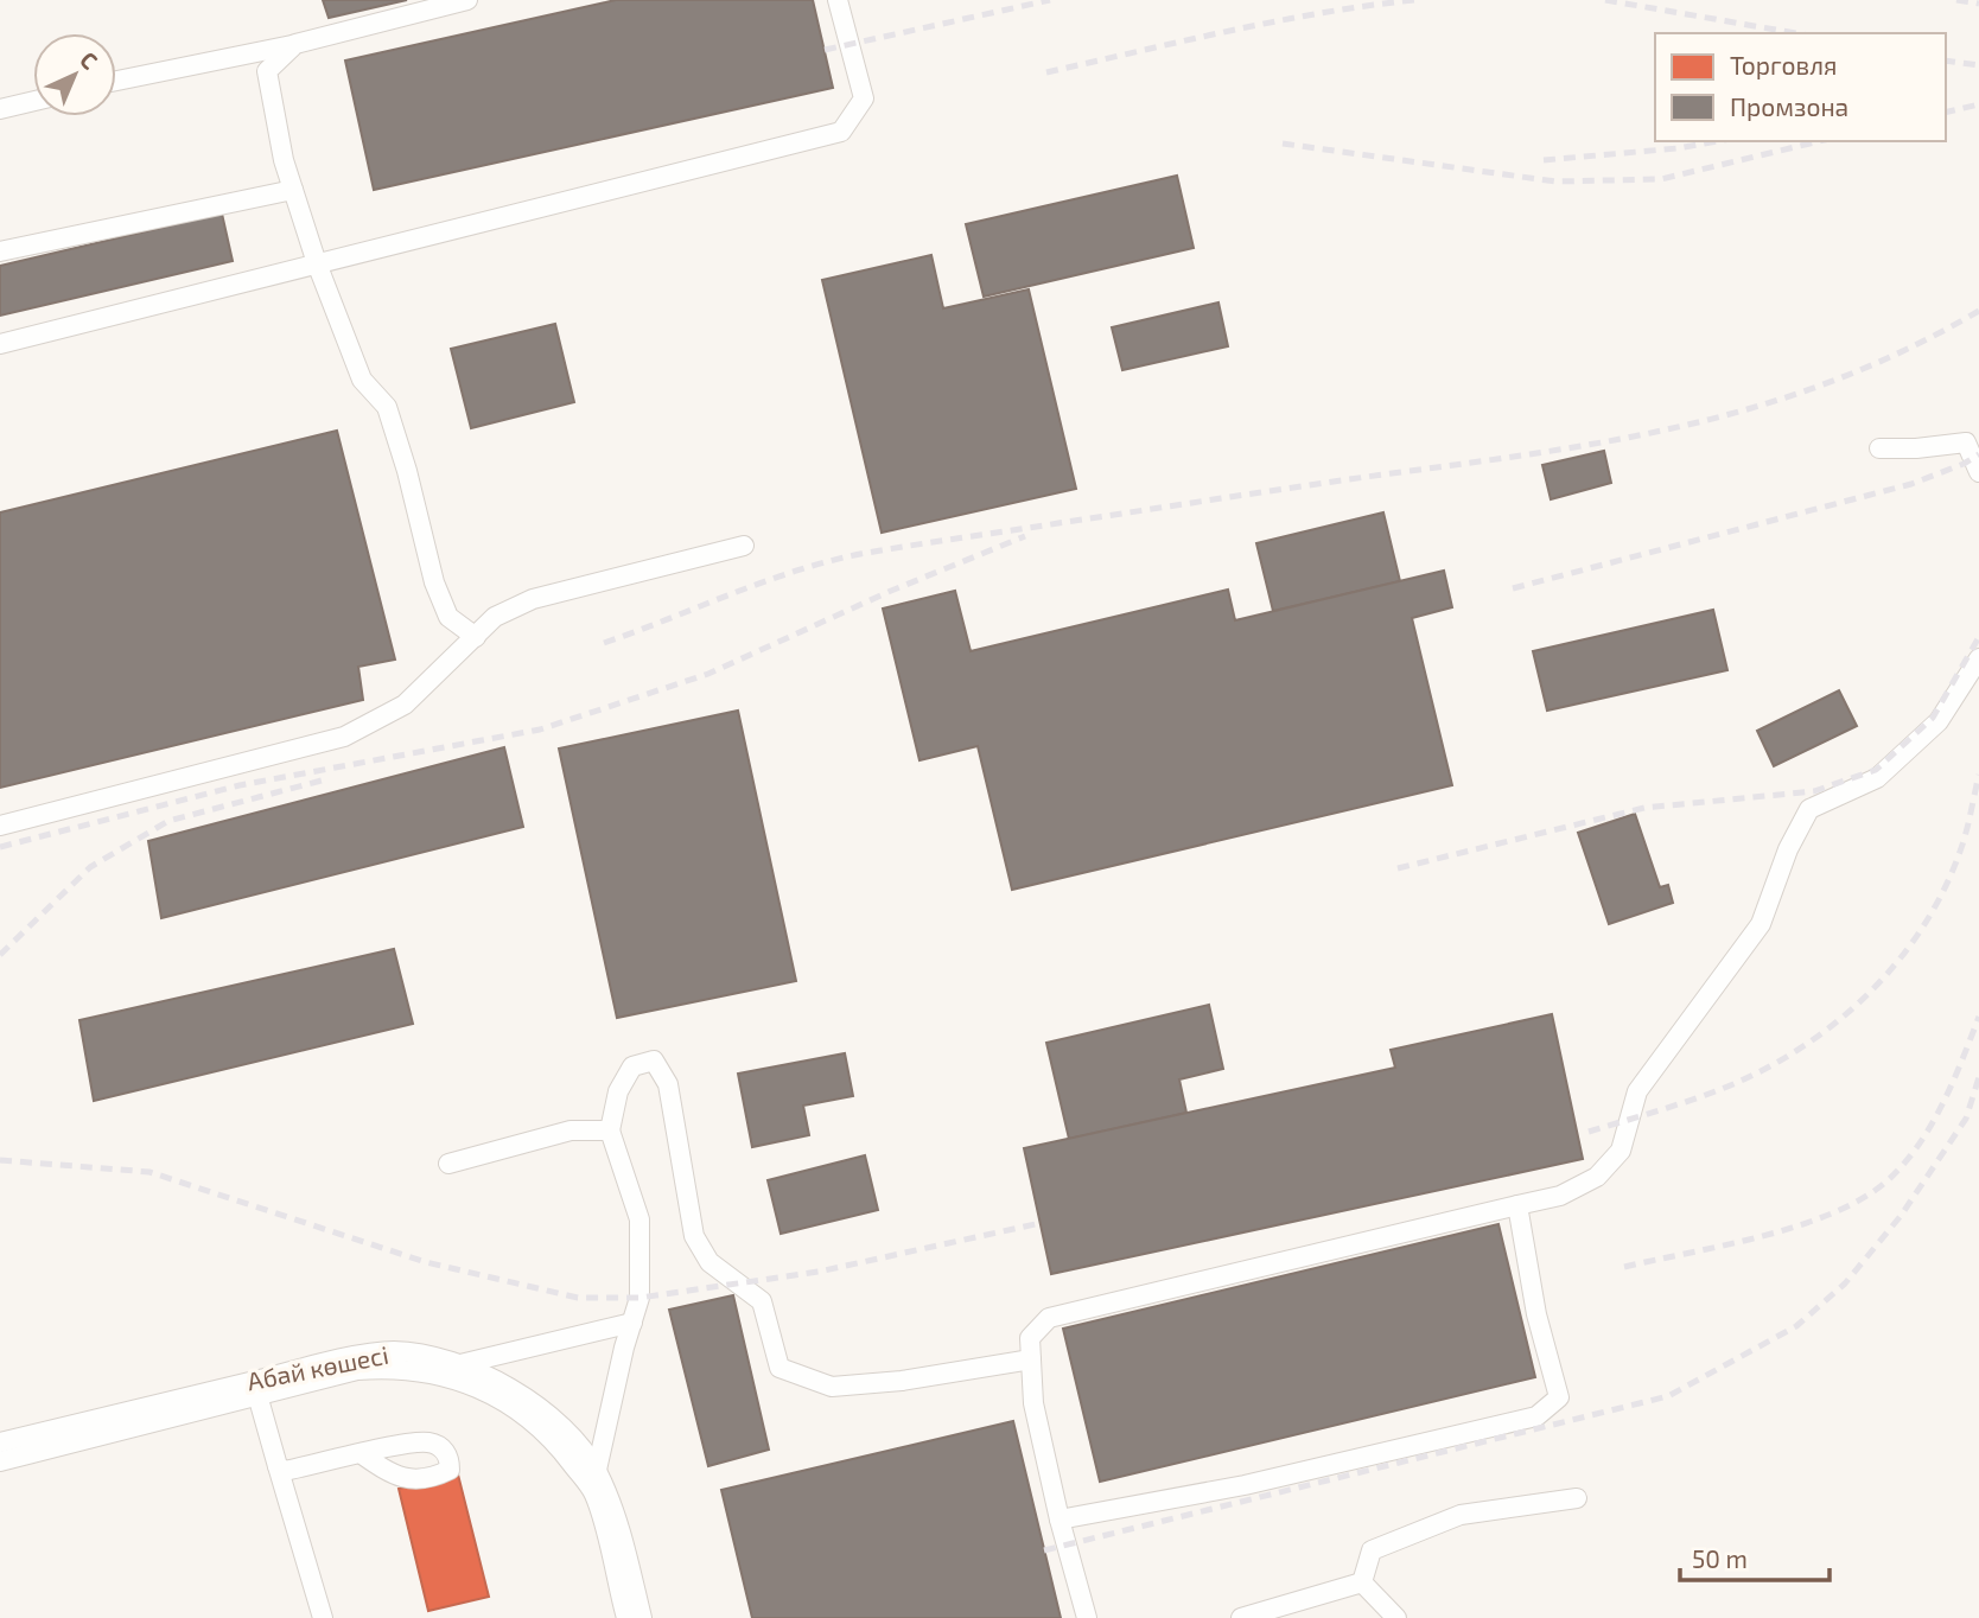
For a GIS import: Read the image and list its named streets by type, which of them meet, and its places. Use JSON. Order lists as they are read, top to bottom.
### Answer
{
  "streets": {
    "street": ["Абай көшесі"]
  },
  "legend": ["Торговля", "Промзона"],
  "scale_bar": "50 m",
  "north": "top right"
}
